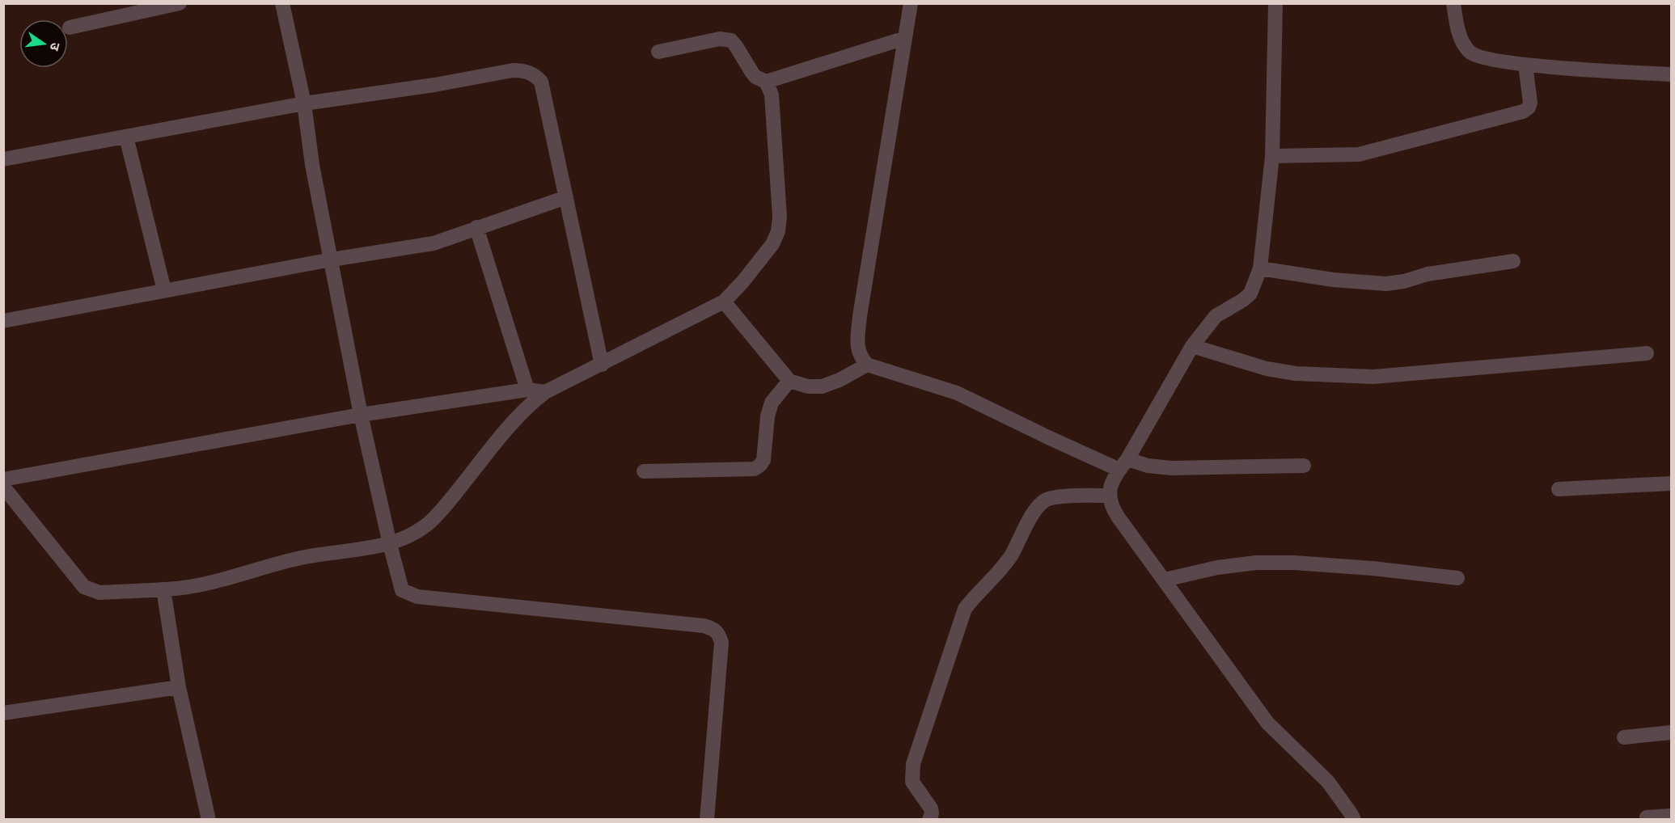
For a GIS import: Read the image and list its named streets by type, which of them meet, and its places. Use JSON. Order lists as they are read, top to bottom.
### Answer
{
  "north": "right"
}
